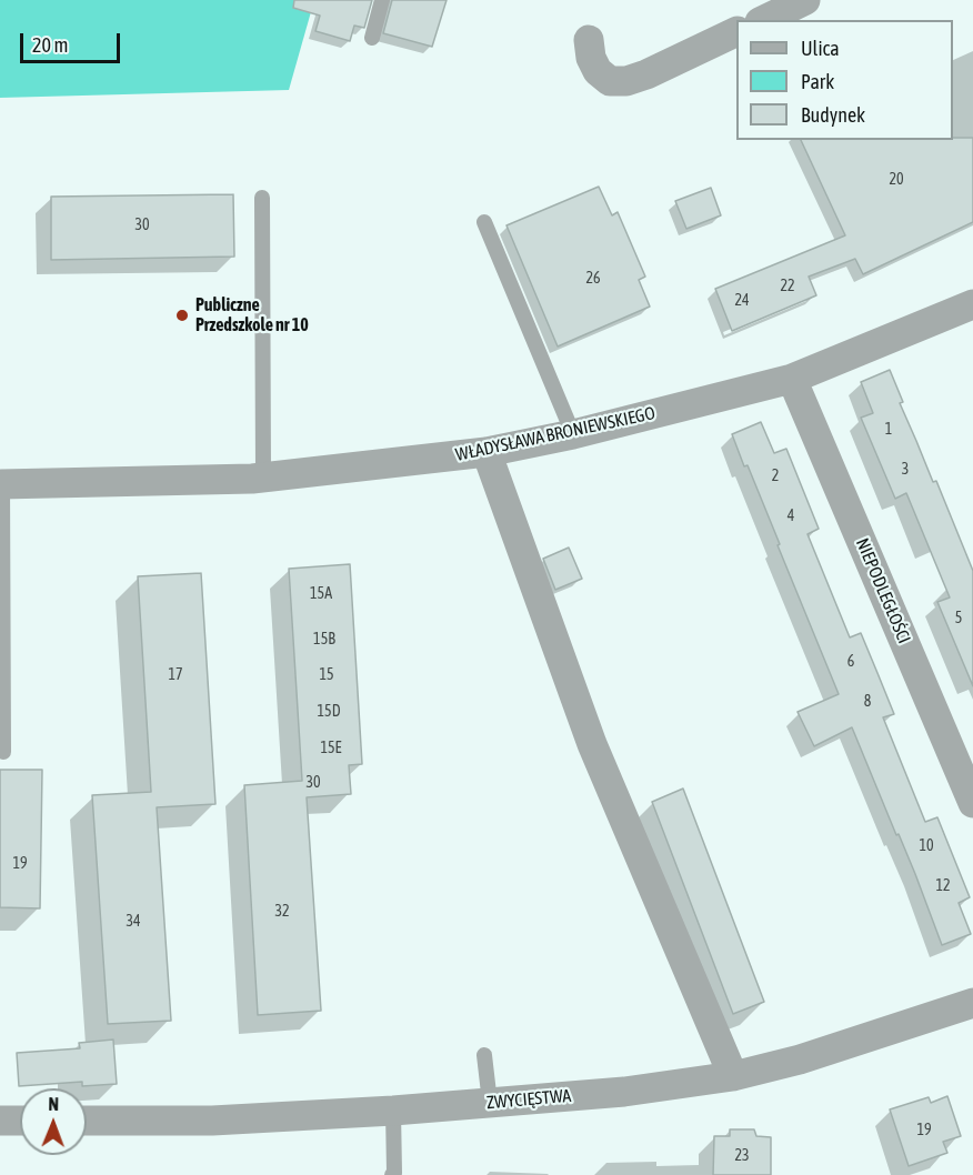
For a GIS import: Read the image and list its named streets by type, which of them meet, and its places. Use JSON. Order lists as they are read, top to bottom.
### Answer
{
  "streets": {
    "street": ["WŁADYSŁAWA BRONIEWSKIEGO", "NIEPODLEGŁOŚCI", "ZWYCIĘSTWA"]
  },
  "crossings": [
    ["WŁADYSŁAWA BRONIEWSKIEGO", "NIEPODLEGŁOŚCI"]
  ],
  "places": ["Publiczne Przedszkole nr 10"],
  "house_numbers": [
    "20",
    "30",
    "26",
    "22",
    "24",
    "1",
    "3",
    "2",
    "4",
    "15A",
    "5",
    "15B",
    "6",
    "17",
    "15",
    "8",
    "15D",
    "15E",
    "30",
    "10",
    "19",
    "12",
    "32",
    "34",
    "19",
    "23"
  ],
  "legend": ["Ulica", "Park", "Budynek"],
  "scale_bar": "20 m",
  "north": "top"
}
